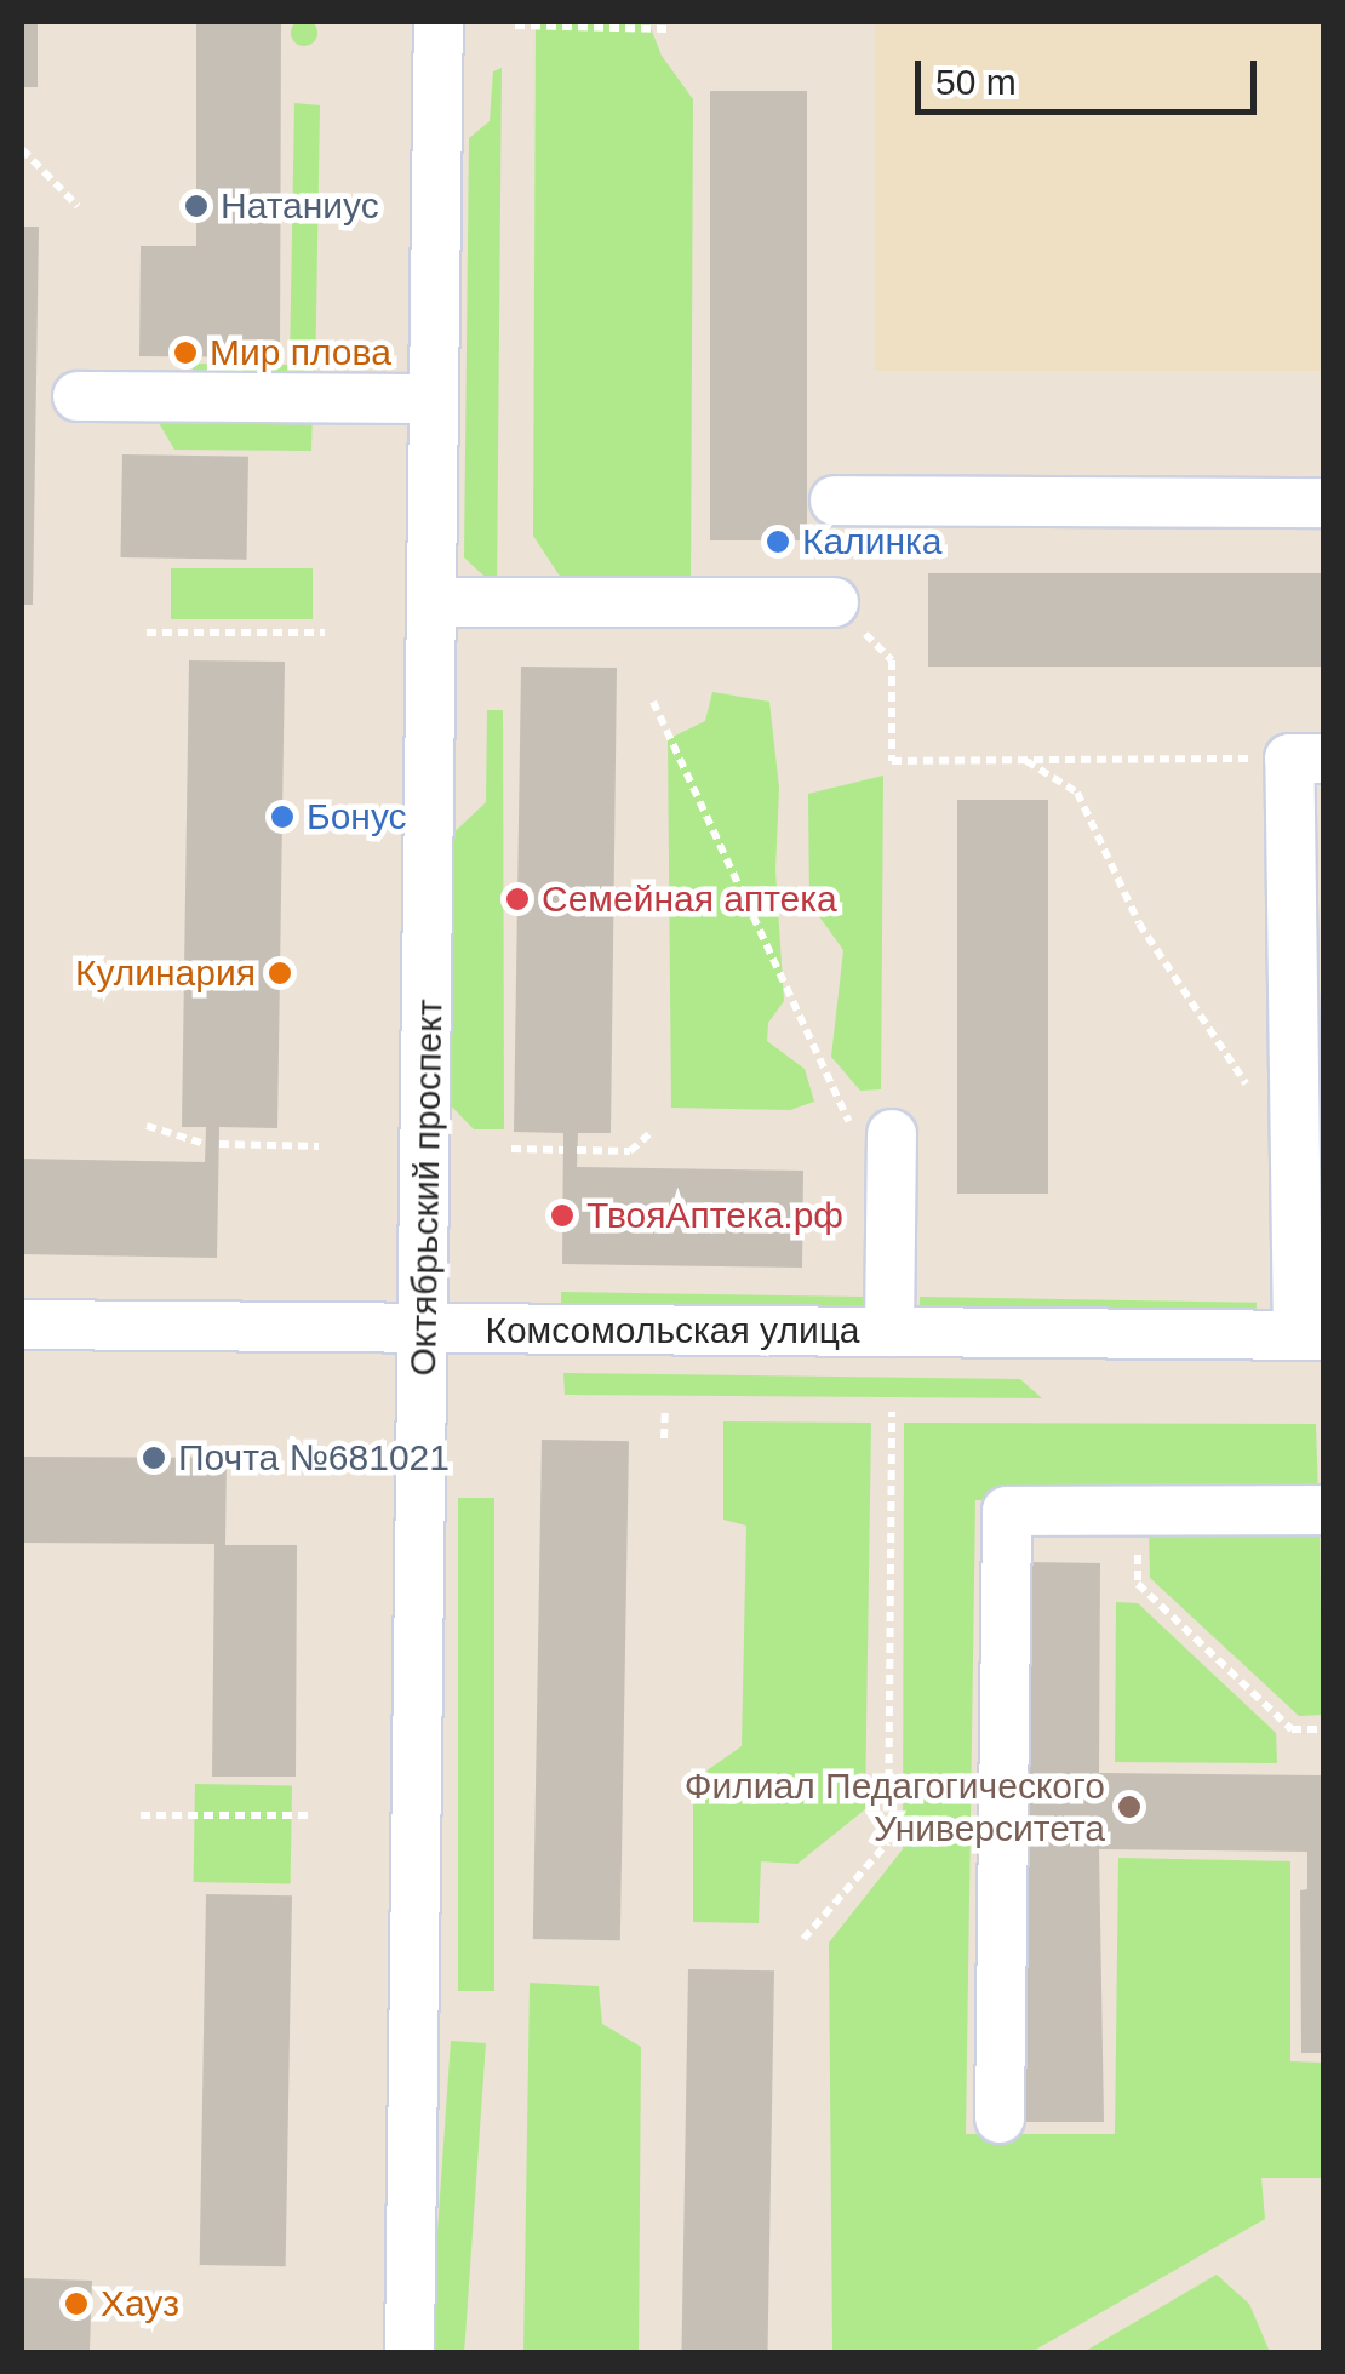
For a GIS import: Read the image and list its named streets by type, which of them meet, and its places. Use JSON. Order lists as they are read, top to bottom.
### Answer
{
  "streets": {
    "street": ["Октябрьский проспект", "Комсомольская улица"]
  },
  "crossings": [
    ["Октябрьский проспект", "Комсомольская улица"]
  ],
  "places": [
    "Натаниус",
    "Мир плова",
    "Калинка",
    "Бонус",
    "Семейная аптека",
    "Кулинария",
    "ТвояАптека.рф",
    "Почта №681021",
    "Филиал Педагогического Университета",
    "Хауз"
  ],
  "scale_bar": "50 m"
}
